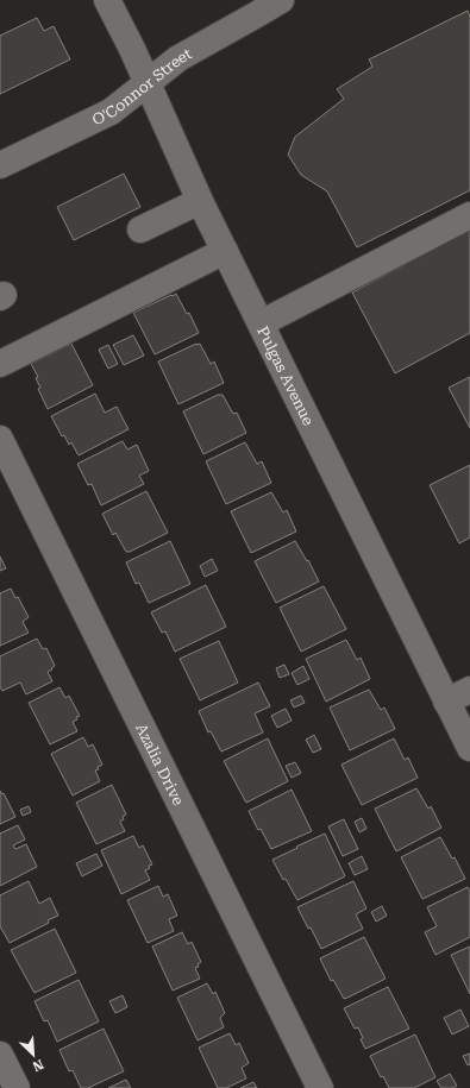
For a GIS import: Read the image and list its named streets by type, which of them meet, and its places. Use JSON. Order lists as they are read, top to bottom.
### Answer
{
  "streets": {
    "street": ["O'Connor Street", "Pulgas Avenue", "Azalia Drive"]
  },
  "crossings": [
    ["O'Connor Street", "Pulgas Avenue"]
  ],
  "north": "bottom right"
}
